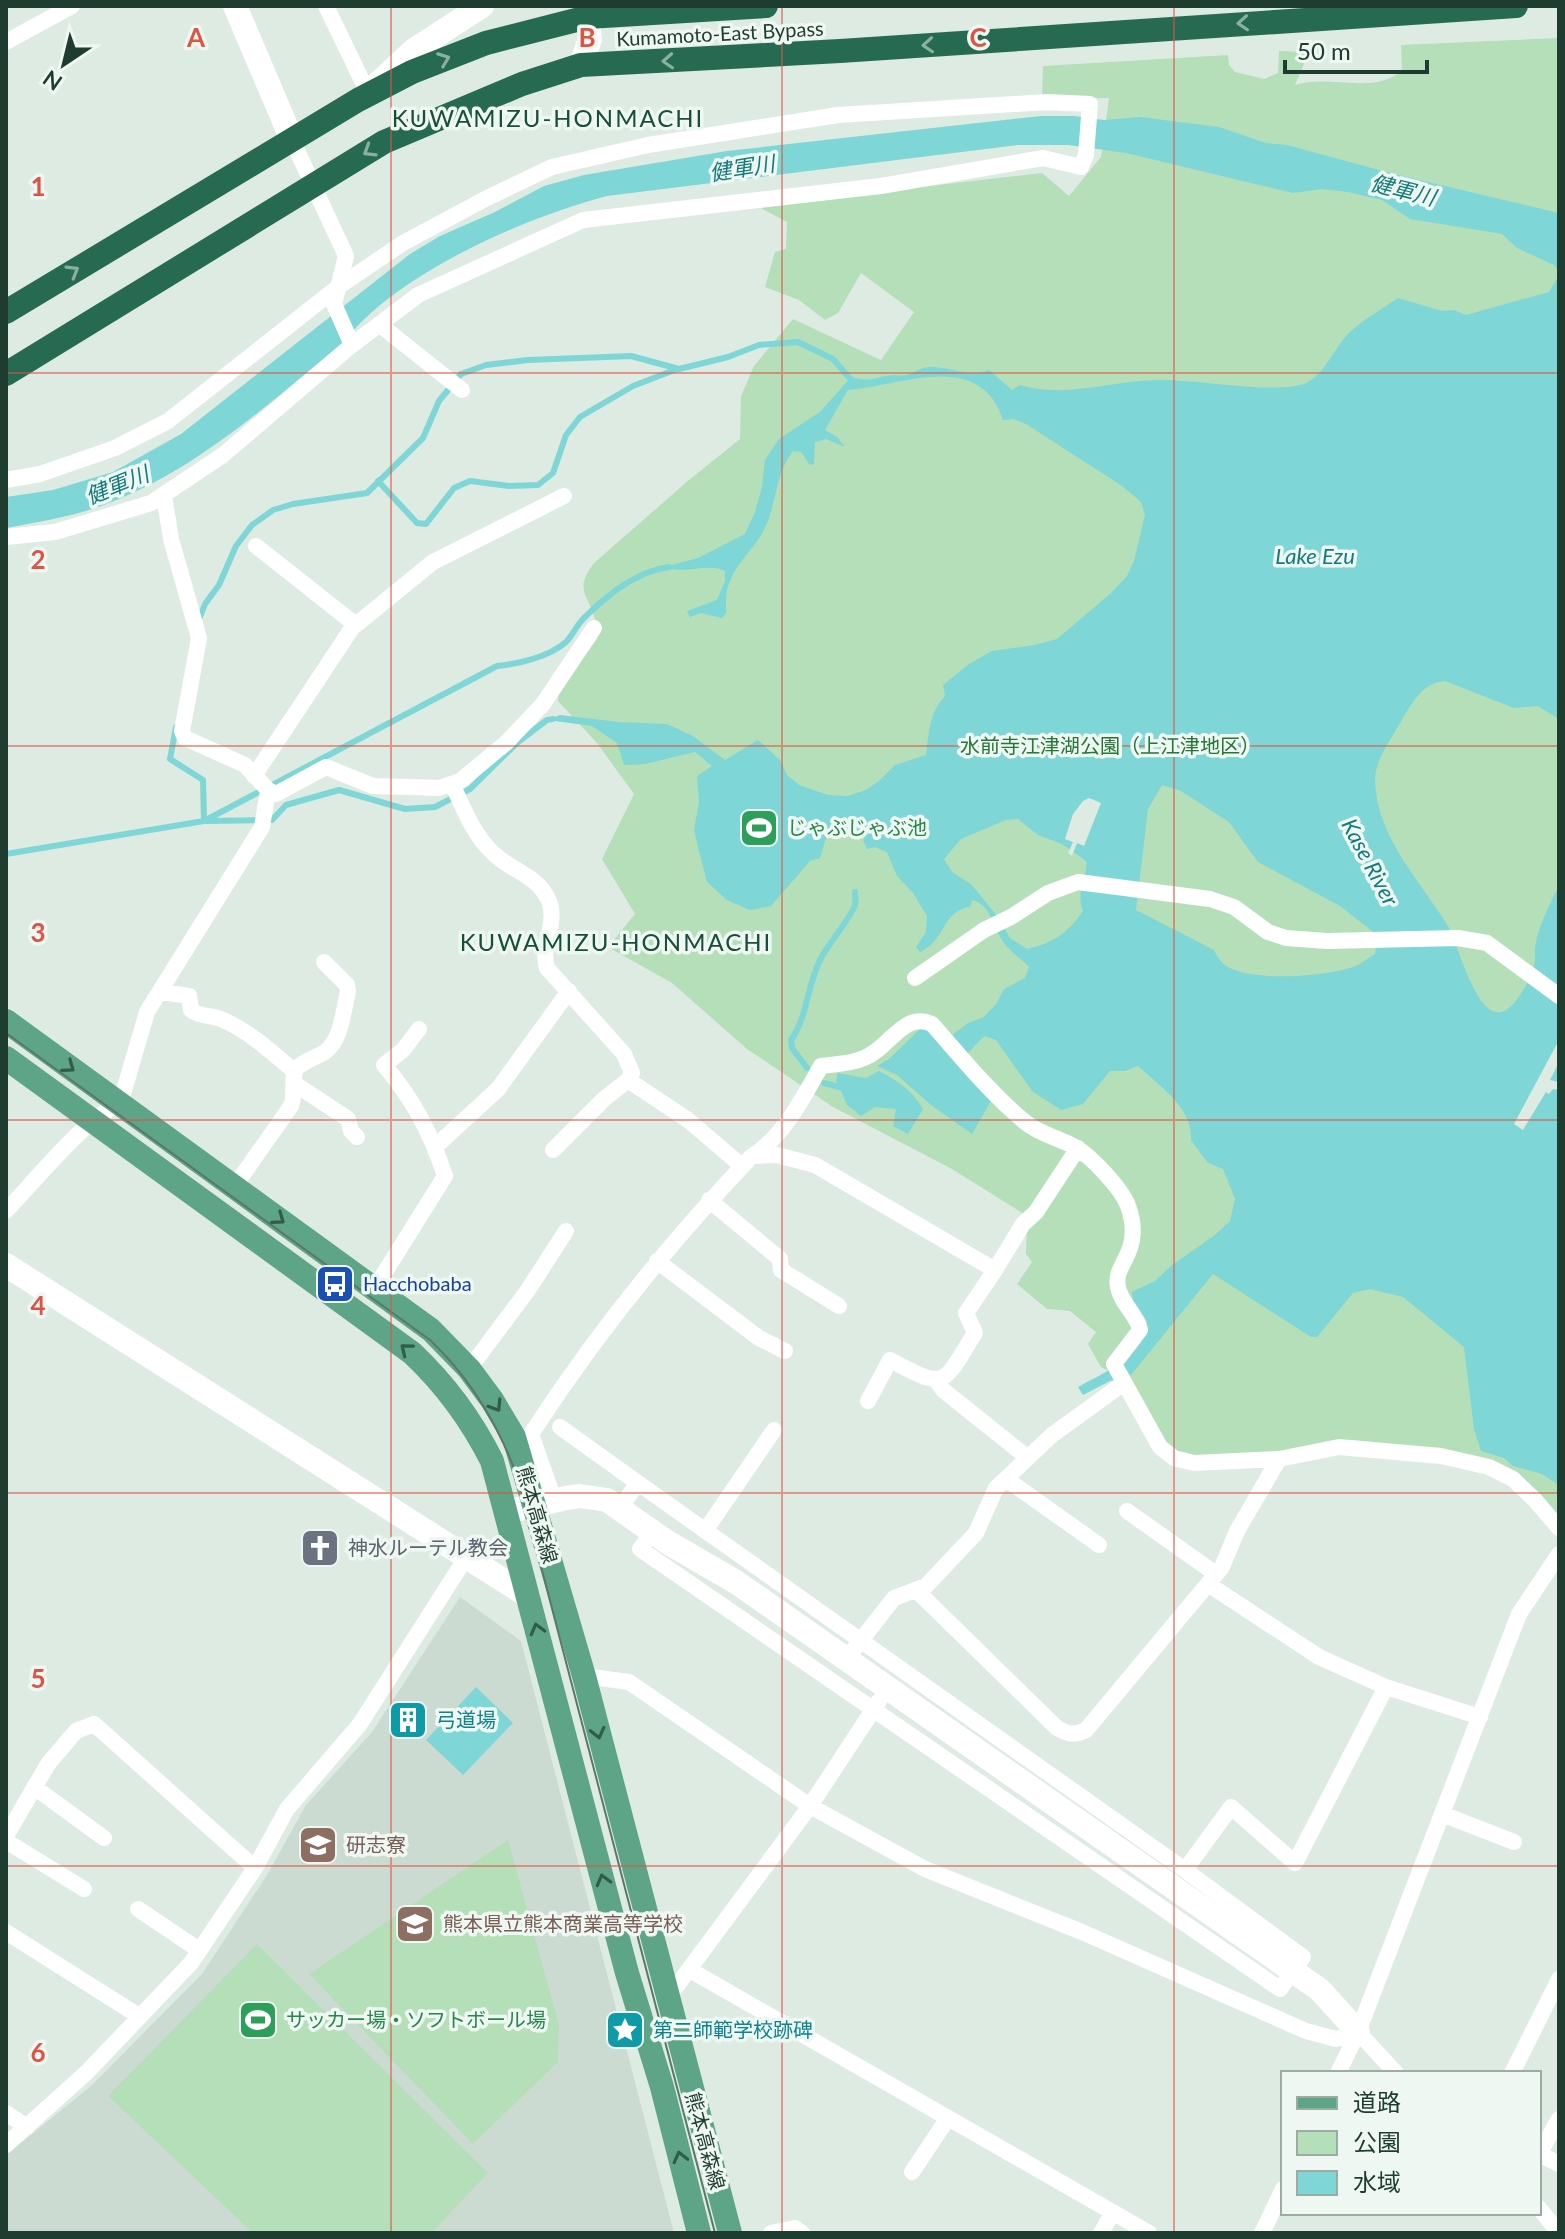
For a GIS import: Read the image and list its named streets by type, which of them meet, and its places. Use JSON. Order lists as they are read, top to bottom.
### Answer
{
  "streets": {
    "highway": ["Kumamoto-East Bypass"],
    "main road": ["熊本高森線"]
  },
  "districts": ["KUWAMIZU-HONMACHI", "KUWAMIZU-HONMACHI"],
  "water": ["健軍川", "Lake Ezu", "Kase River"],
  "parks": ["水前寺江津湖公園（上江津地区）"],
  "places": {
    "sports": ["じゃぶじゃぶ池", "サッカー場・ソフトボール場"],
    "bus stop": ["Hacchobaba"],
    "church": ["神水ルーテル教会"],
    "building": ["弓道場"],
    "school or university": ["研志寮", "熊本県立熊本商業高等学校"],
    "place": ["第二師範学校跡碑"]
  },
  "legend": ["道路", "公園", "水域"],
  "scale_bar": "50 m",
  "north": "bottom left",
  "grid": {
    "columns": ["A", "B", "C"],
    "rows": [
      "1",
      "2",
      "3",
      "4",
      "5",
      "6"
    ]
  }
}
